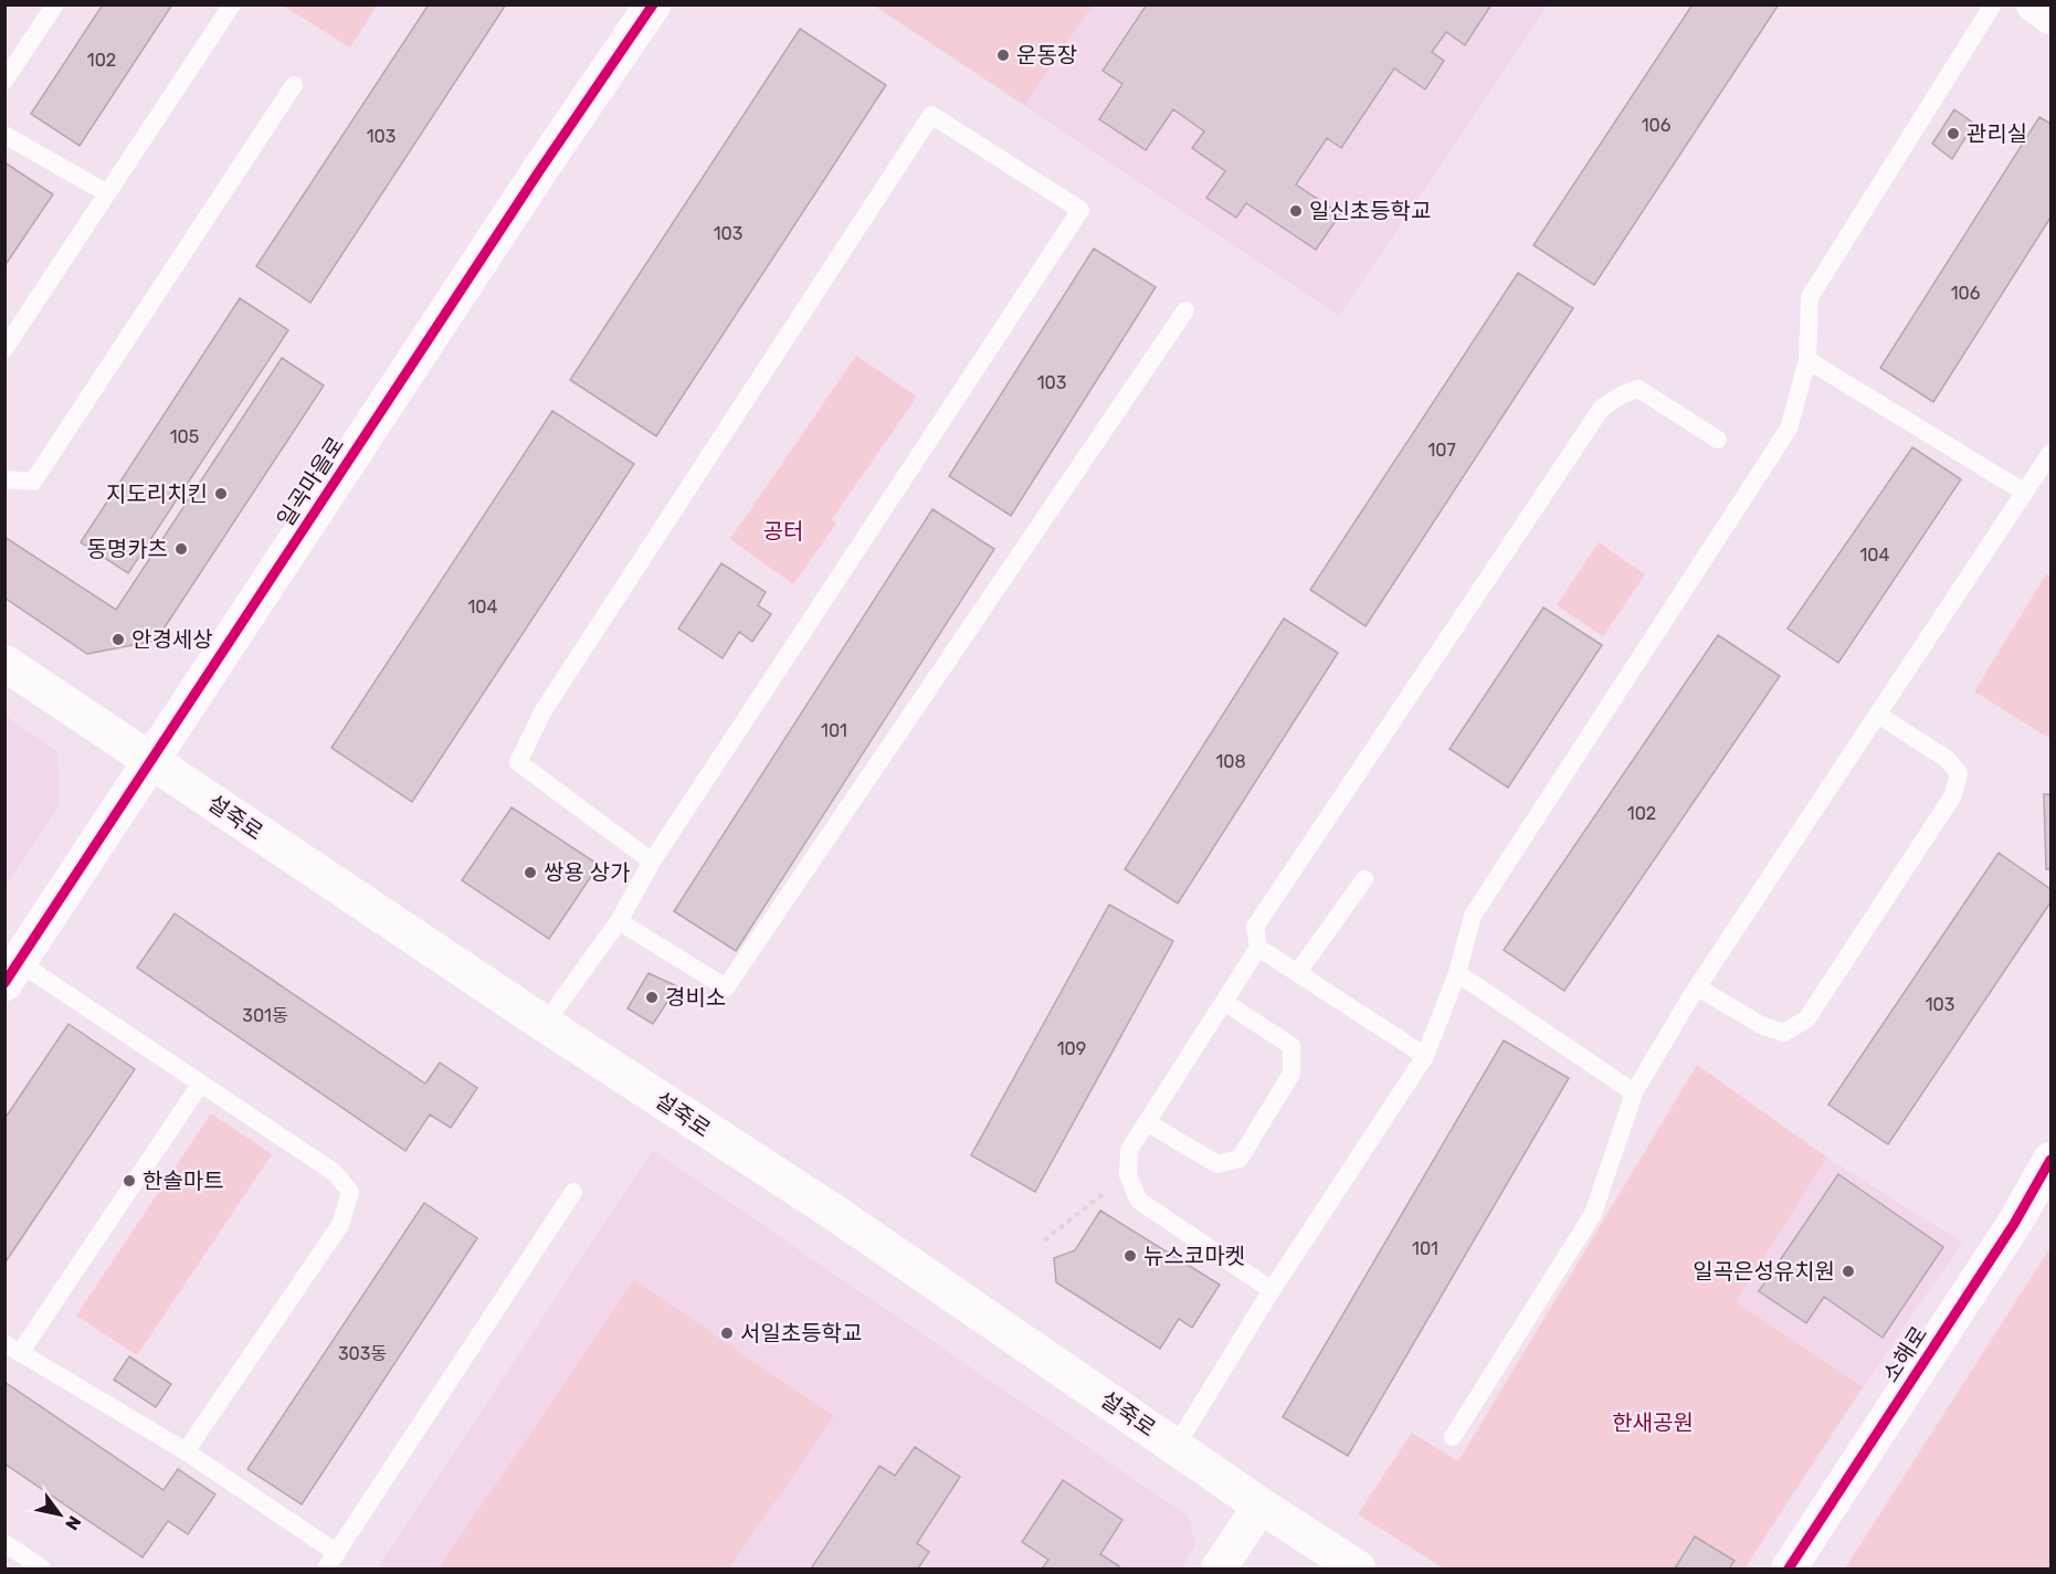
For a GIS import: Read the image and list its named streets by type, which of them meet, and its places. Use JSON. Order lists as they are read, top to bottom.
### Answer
{
  "streets": {
    "main road": ["일곡마을로", "설죽로"],
    "street": ["소해로"]
  },
  "crossings": [
    ["일곡마을로", "설죽로"]
  ],
  "parks": ["공터", "한새공원"],
  "places": [
    "운동장",
    "관리실",
    "일신초등학교",
    "지도리치킨",
    "동명카츠",
    "안경세상",
    "쌍용 상가",
    "경비소",
    "한솔마트",
    "뉴스코마켓",
    "일곡은성유치원",
    "서일초등학교"
  ],
  "house_numbers": [
    "102",
    "106",
    "103",
    "103",
    "106",
    "103",
    "105",
    "107",
    "104",
    "104",
    "101",
    "108",
    "102",
    "103",
    "301동",
    "109",
    "101",
    "303동"
  ],
  "north": "bottom right"
}
